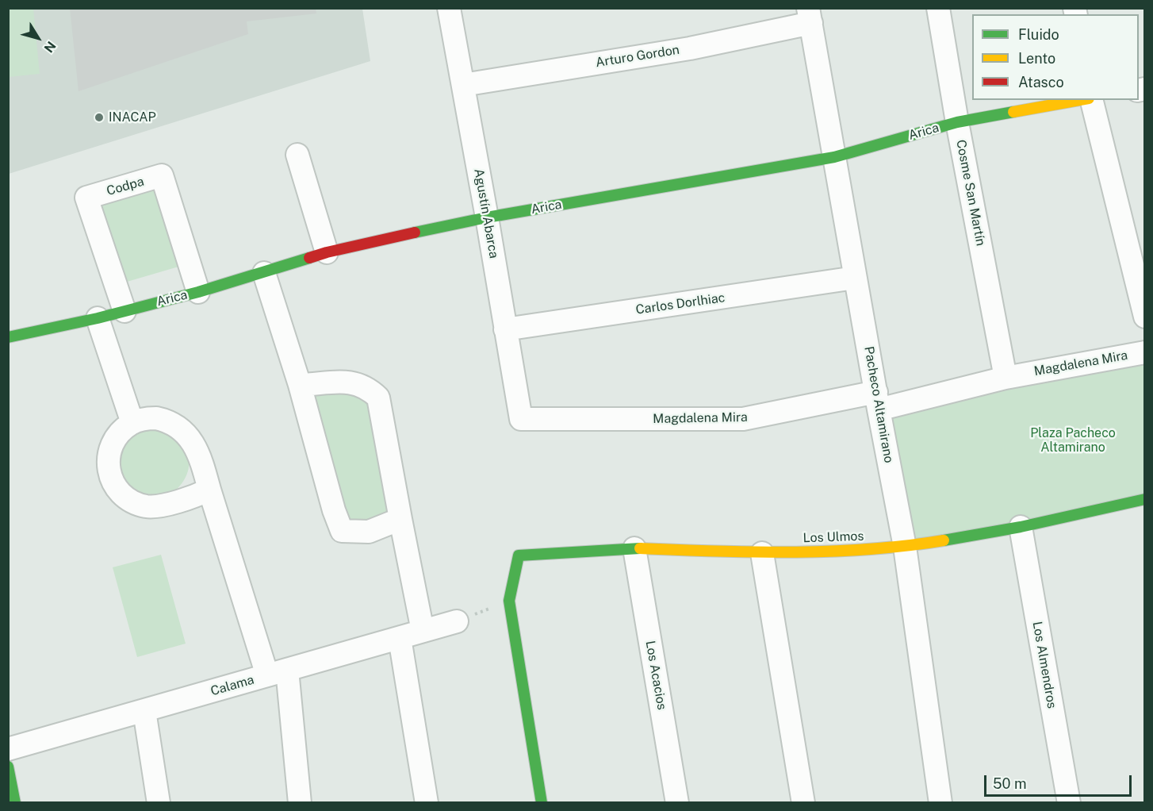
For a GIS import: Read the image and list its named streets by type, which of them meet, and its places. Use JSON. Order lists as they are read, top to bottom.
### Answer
{
  "streets": {
    "street": [
      "Arturo Gordon",
      "Arica",
      "Codpa",
      "Cosme San Martín",
      "Agustín Abarca",
      "Carlos Dorlhiac",
      "Magdalena Mira",
      "Pacheco Altamirano",
      "Los Ulmos",
      "Los Almendros",
      "Los Acacios",
      "Calama"
    ]
  },
  "crossings": [
    ["Arturo Gordon", "Agustín Abarca"],
    ["Arturo Gordon", "Pacheco Altamirano"],
    ["Arica", "Codpa"],
    ["Arica", "Cosme San Martín"],
    ["Arica", "Agustín Abarca"],
    ["Arica", "Pacheco Altamirano"],
    ["Cosme San Martín", "Magdalena Mira"],
    ["Agustín Abarca", "Carlos Dorlhiac"],
    ["Agustín Abarca", "Magdalena Mira"],
    ["Carlos Dorlhiac", "Pacheco Altamirano"],
    ["Magdalena Mira", "Pacheco Altamirano"],
    ["Pacheco Altamirano", "Los Ulmos"],
    ["Los Ulmos", "Los Almendros"],
    ["Los Ulmos", "Los Acacios"]
  ],
  "parks": ["Plaza Pacheco Altamirano"],
  "places": ["INACAP"],
  "legend": ["Fluido", "Lento", "Atasco"],
  "scale_bar": "50 m",
  "north": "bottom right"
}
